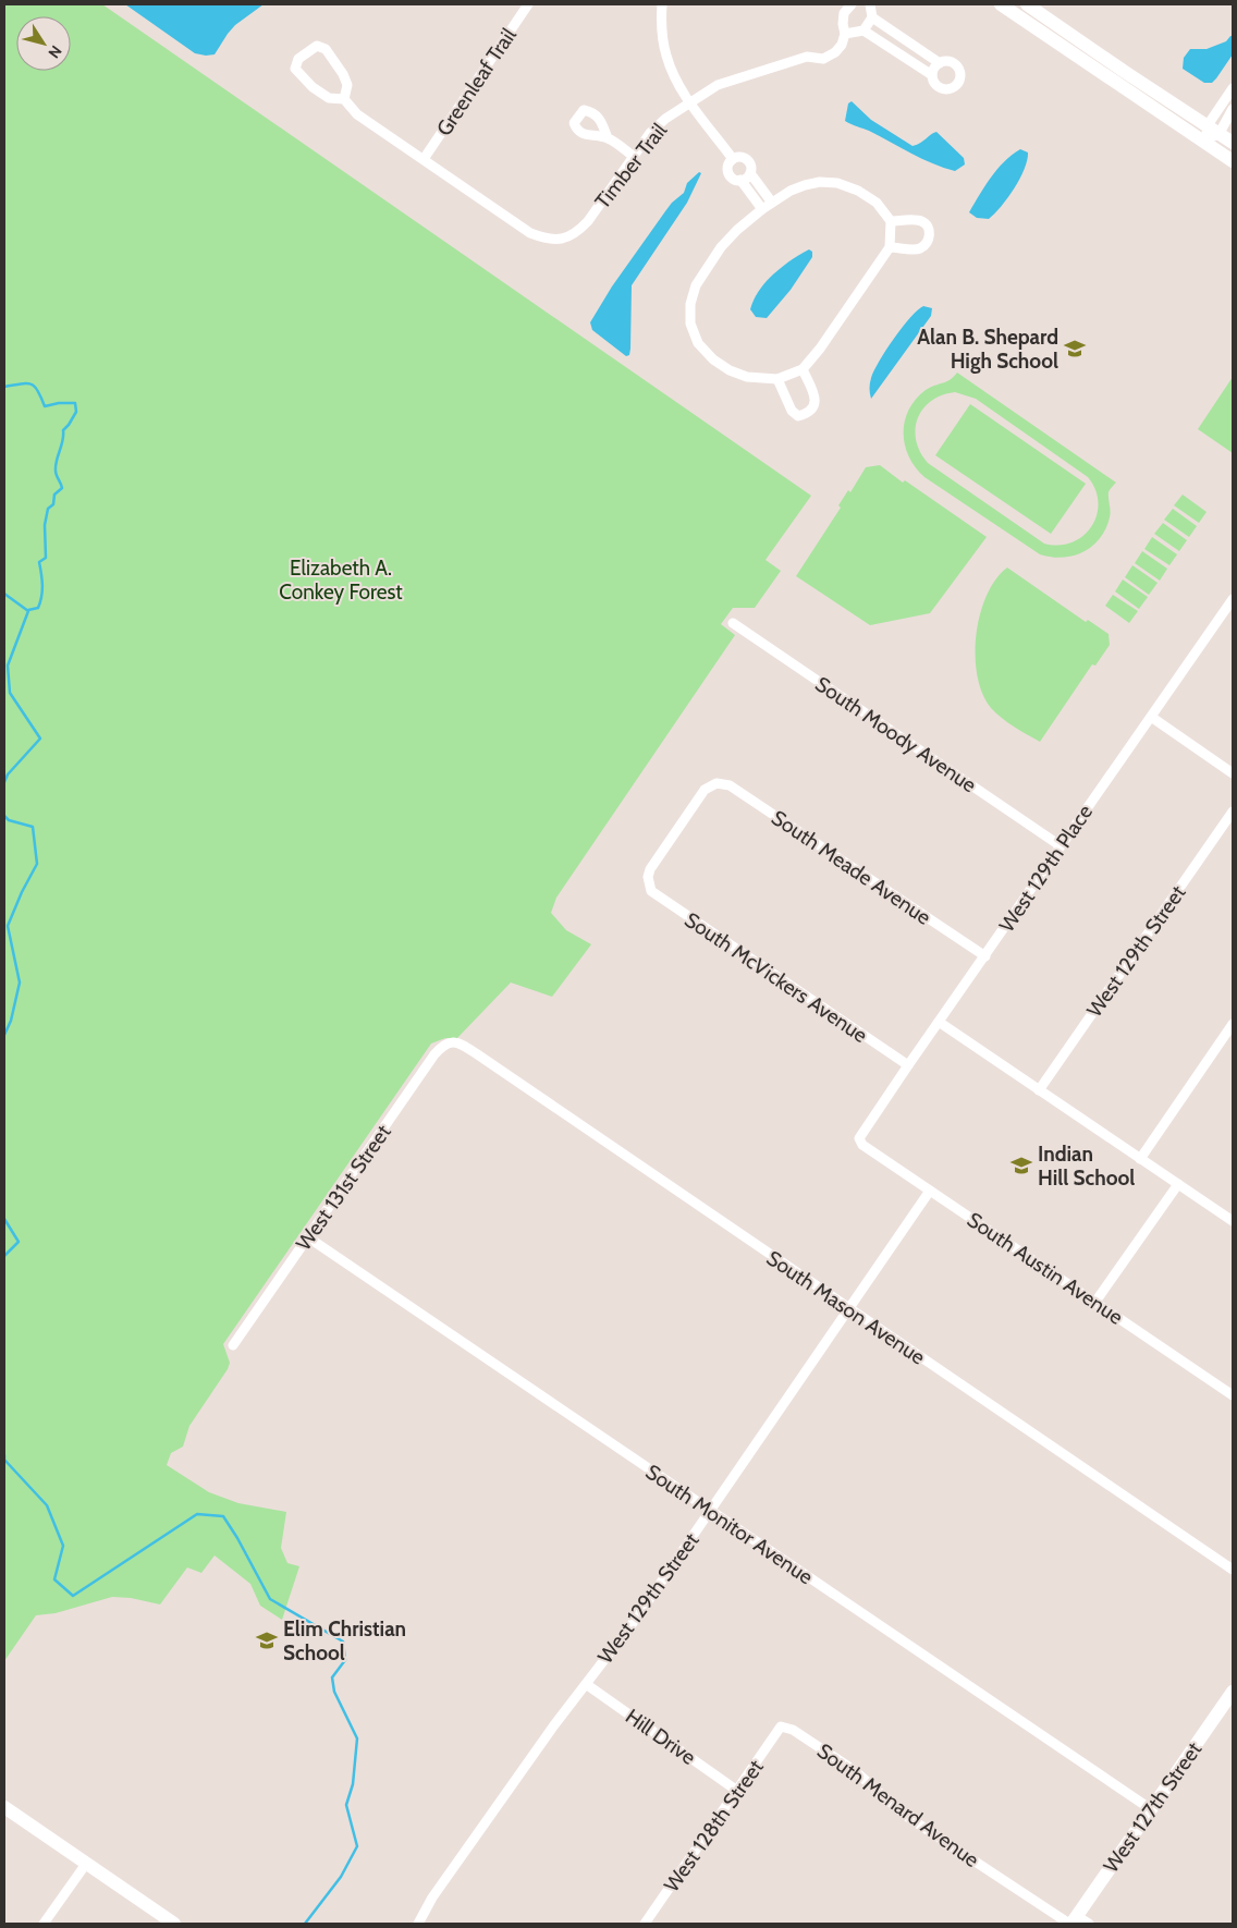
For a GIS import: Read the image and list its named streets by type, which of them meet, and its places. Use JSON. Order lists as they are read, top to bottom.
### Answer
{
  "streets": {
    "main road": ["West 127th Street"],
    "street": [
      "Greenleaf Trail",
      "Timber Trail",
      "South Moody Avenue",
      "South Meade Avenue",
      "West 129th Place",
      "West 129th Street",
      "South McVickers Avenue",
      "West 131st Street",
      "South Austin Avenue",
      "South Mason Avenue",
      "South Monitor Avenue",
      "Hill Drive",
      "South Menard Avenue",
      "West 128th Street"
    ]
  },
  "crossings": [
    ["Greenleaf Trail", "Timber Trail"],
    ["South Moody Avenue", "West 129th Place"],
    ["South Meade Avenue", "West 129th Place"],
    ["South Meade Avenue", "South McVickers Avenue"],
    ["West 129th Place", "South McVickers Avenue"],
    ["West 129th Place", "South Austin Avenue"],
    ["West 129th Street", "South Austin Avenue"],
    ["West 129th Street", "South Mason Avenue"],
    ["West 129th Street", "South Monitor Avenue"],
    ["West 129th Street", "Hill Drive"],
    ["West 131st Street", "South Mason Avenue"],
    ["West 131st Street", "South Monitor Avenue"],
    ["South Monitor Avenue", "West 127th Street"],
    ["Hill Drive", "West 128th Street"],
    ["South Menard Avenue", "West 127th Street"],
    ["South Menard Avenue", "West 128th Street"]
  ],
  "parks": ["Elizabeth A. Conkey Forest"],
  "places": {
    "school or university": ["Alan B. Shepard High School", "Indian Hill School", "Elim Christian School"]
  },
  "north": "bottom right"
}
